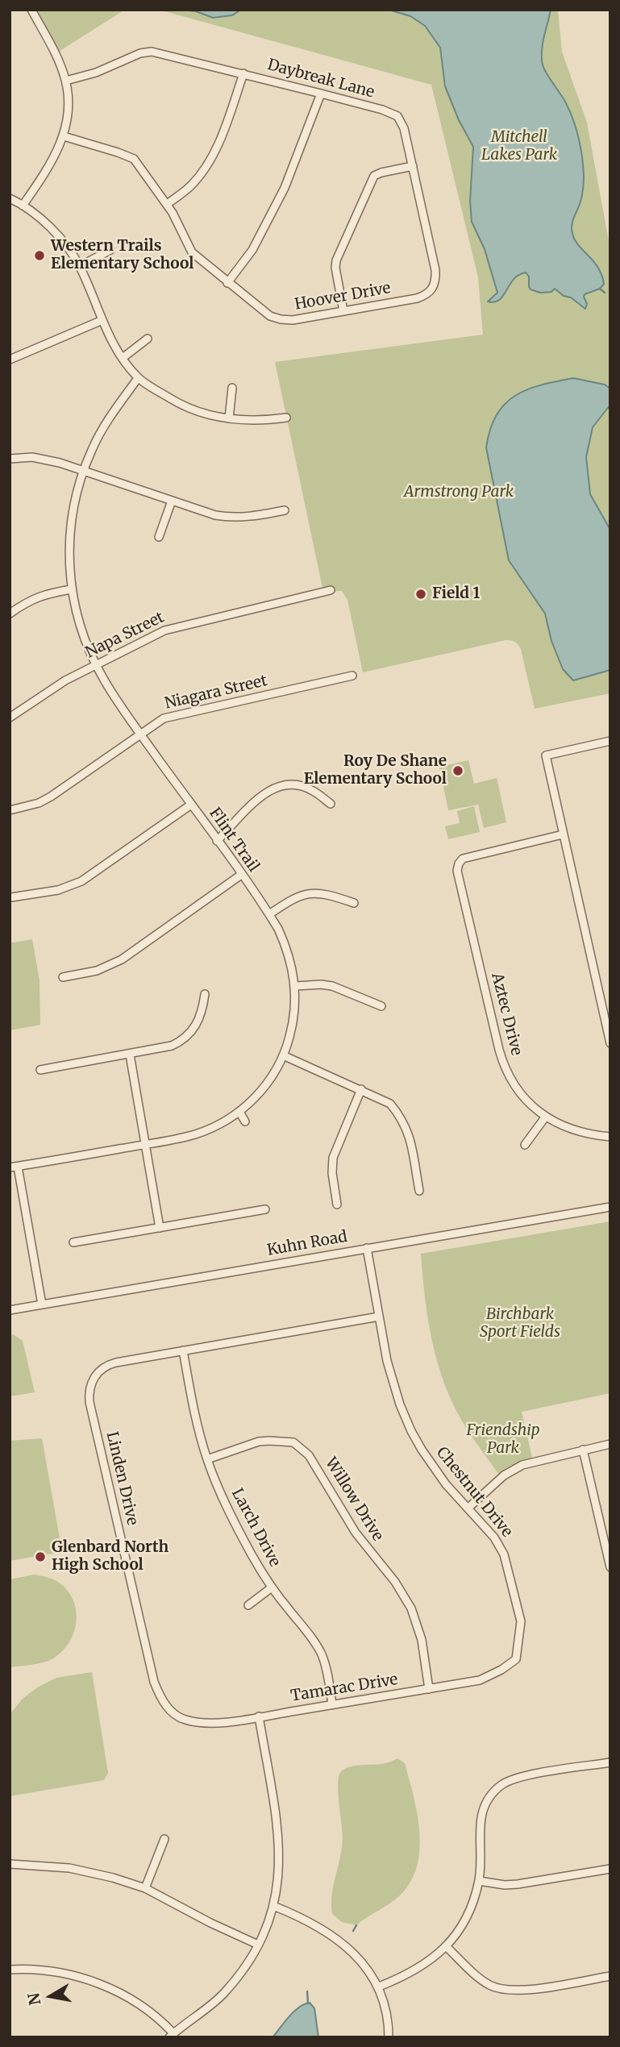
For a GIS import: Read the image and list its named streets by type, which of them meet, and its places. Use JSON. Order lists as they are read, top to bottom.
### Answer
{
  "streets": {
    "street": [
      "Daybreak Lane",
      "Hoover Drive",
      "Napa Street",
      "Niagara Street",
      "Flint Trail",
      "Aztec Drive",
      "Kuhn Road",
      "Linden Drive",
      "Chestnut Drive",
      "Willow Drive",
      "Larch Drive",
      "Tamarac Drive"
    ]
  },
  "crossings": [
    ["Daybreak Lane", "Hoover Drive"],
    ["Napa Street", "Flint Trail"],
    ["Niagara Street", "Flint Trail"],
    ["Kuhn Road", "Chestnut Drive"],
    ["Linden Drive", "Larch Drive"],
    ["Linden Drive", "Tamarac Drive"],
    ["Chestnut Drive", "Tamarac Drive"],
    ["Willow Drive", "Larch Drive"],
    ["Willow Drive", "Tamarac Drive"],
    ["Larch Drive", "Tamarac Drive"]
  ],
  "parks": [
    "Mitchell Lakes Park",
    "Armstrong Park",
    "Birchbark Sport Fields",
    "Friendship Park"
  ],
  "places": [
    "Western Trails Elementary School",
    "Field 1",
    "Roy De Shane Elementary School",
    "Glenbard North High School"
  ],
  "north": "left"
}
